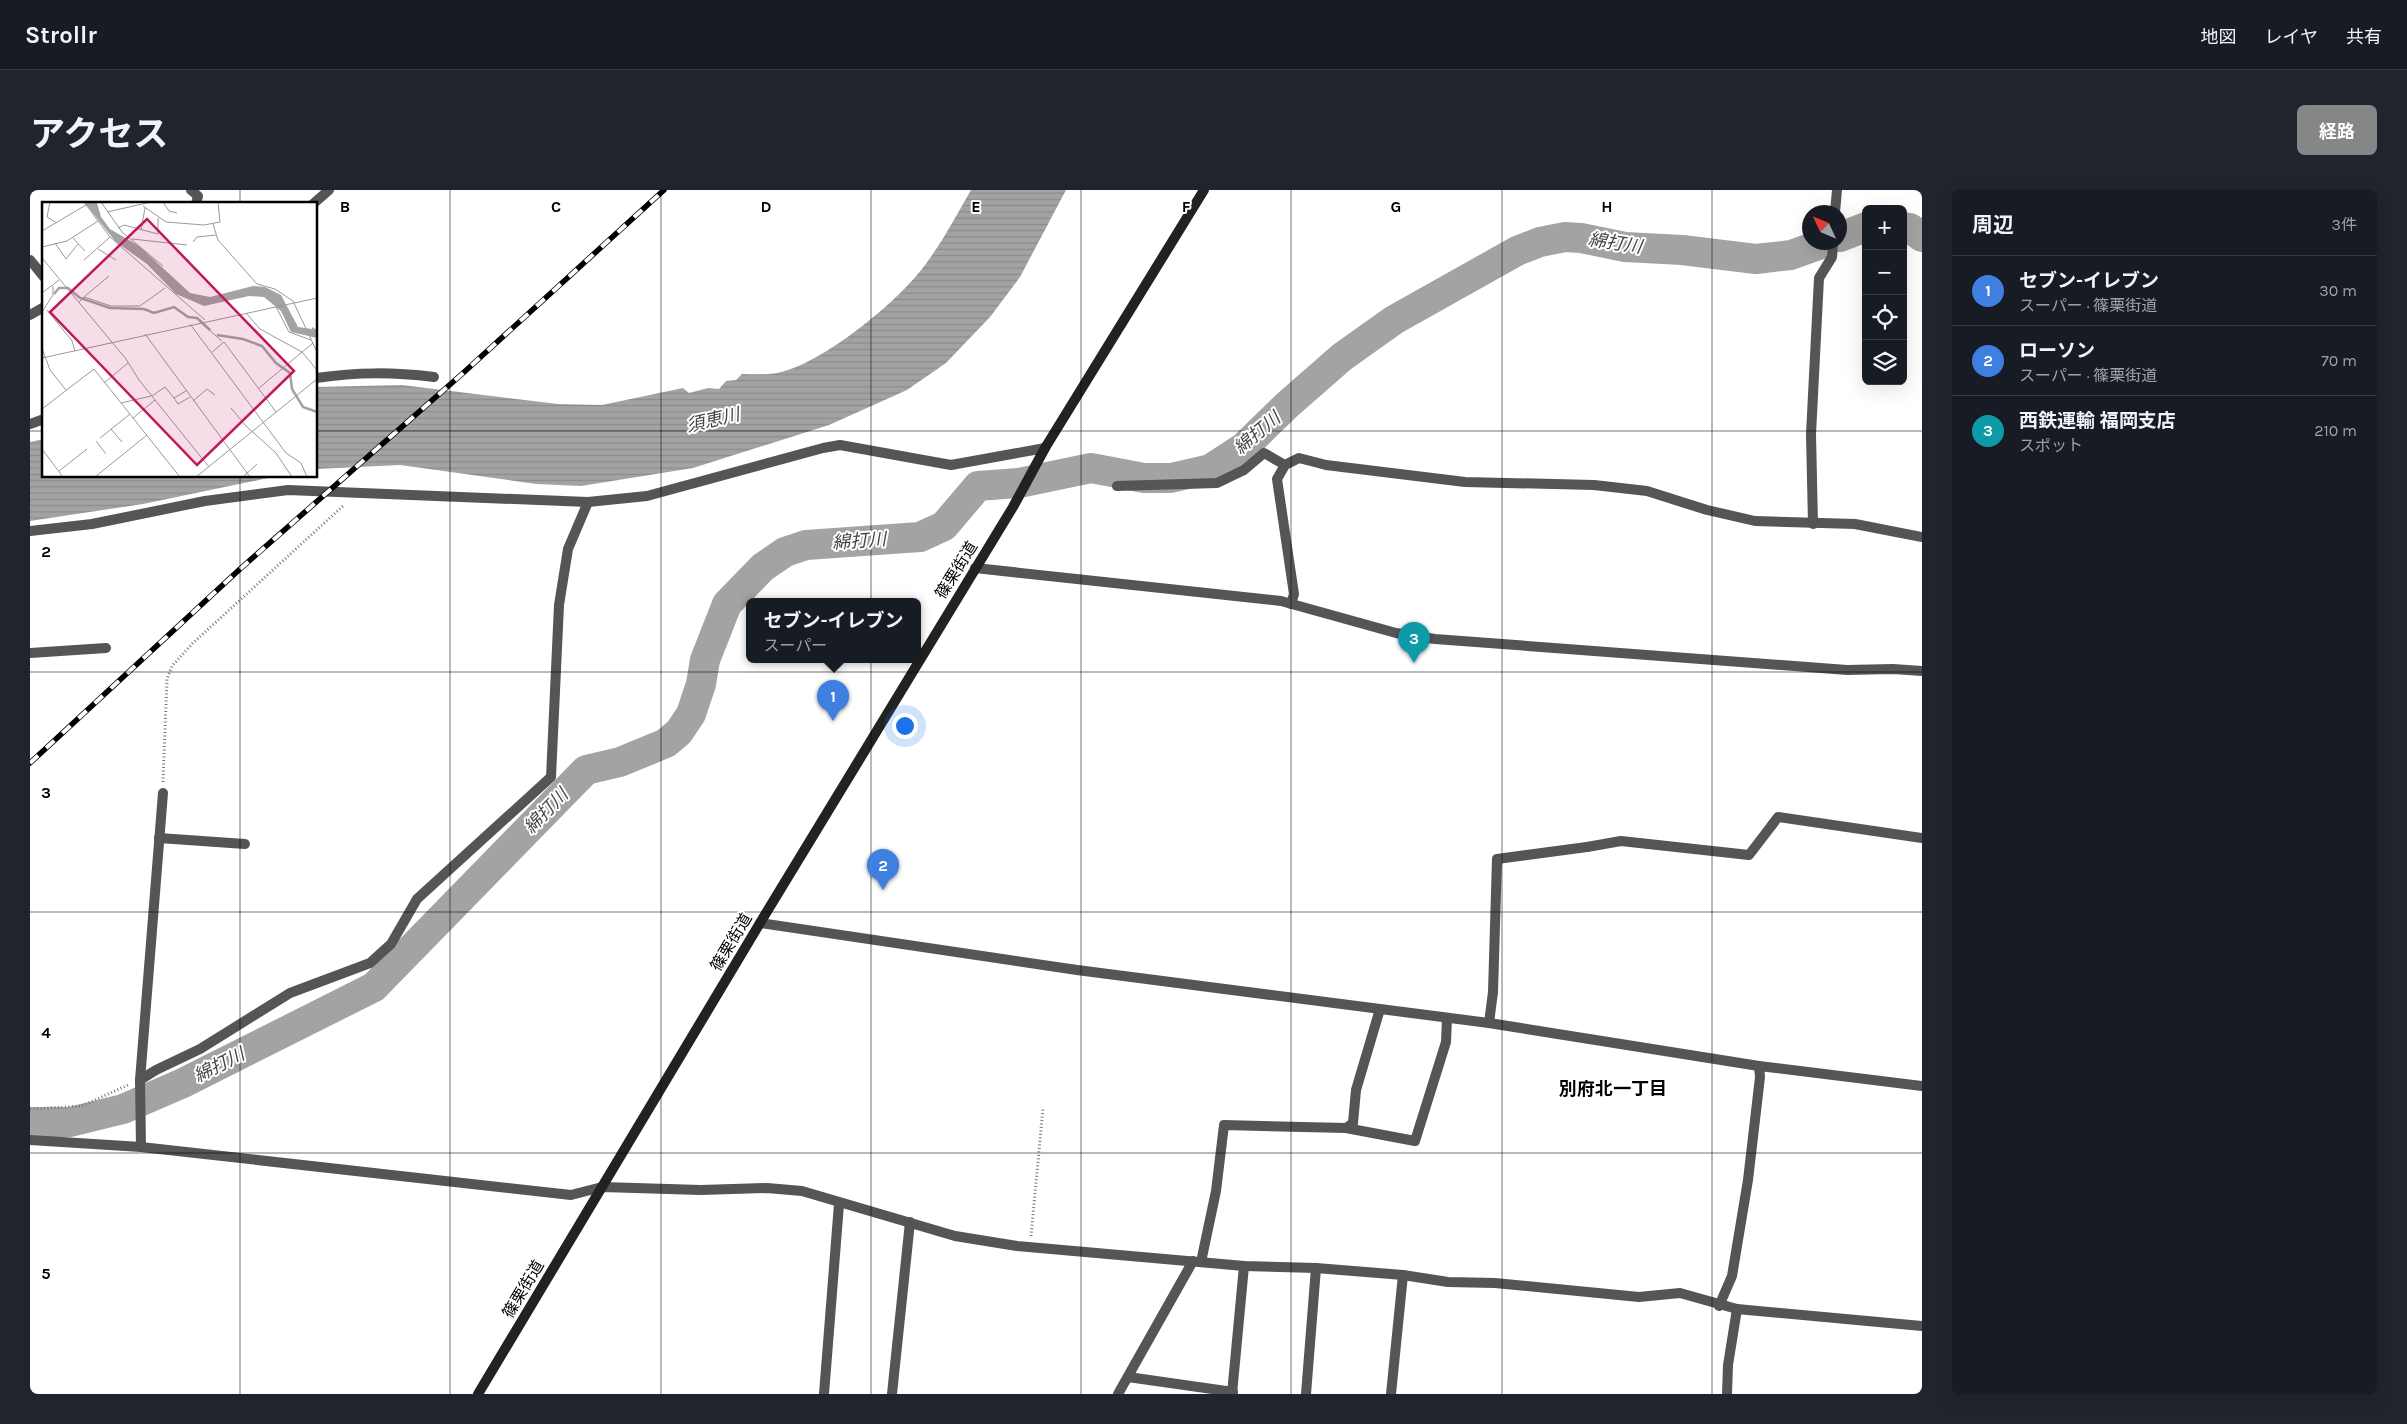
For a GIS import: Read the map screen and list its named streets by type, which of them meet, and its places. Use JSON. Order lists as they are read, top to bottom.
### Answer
{
  "streets": {
    "main road": ["篠栗街道"]
  },
  "districts": ["別府北一丁目"],
  "water": ["綿打川", "須恵川"],
  "north": "top left",
  "page": {
    "header": "Strollr",
    "nav": ["地図", "レイヤ", "共有"],
    "title": "アクセス",
    "buttons": "経路",
    "heading": ["周辺", "3件"],
    "map_buttons": ["+", "−"],
    "list": [
      {
        "mark": "1",
        "name": "セブン-イレブン",
        "note": "スーパー · 篠栗街道",
        "value": "30 m"
      },
      {
        "mark": "2",
        "name": "ローソン",
        "note": "スーパー · 篠栗街道",
        "value": "70 m"
      },
      {
        "mark": "3",
        "name": "西鉄運輸 福岡支店",
        "note": "スポット",
        "value": "210 m"
      }
    ],
    "popup": ["セブン-イレブン", "スーパー"],
    "pins": ["3", "1", "2"]
  },
  "grid": {
    "columns": [
      "B",
      "C",
      "D",
      "E",
      "F",
      "G",
      "H"
    ],
    "rows": [
      "2",
      "3",
      "4",
      "5"
    ]
  }
}
